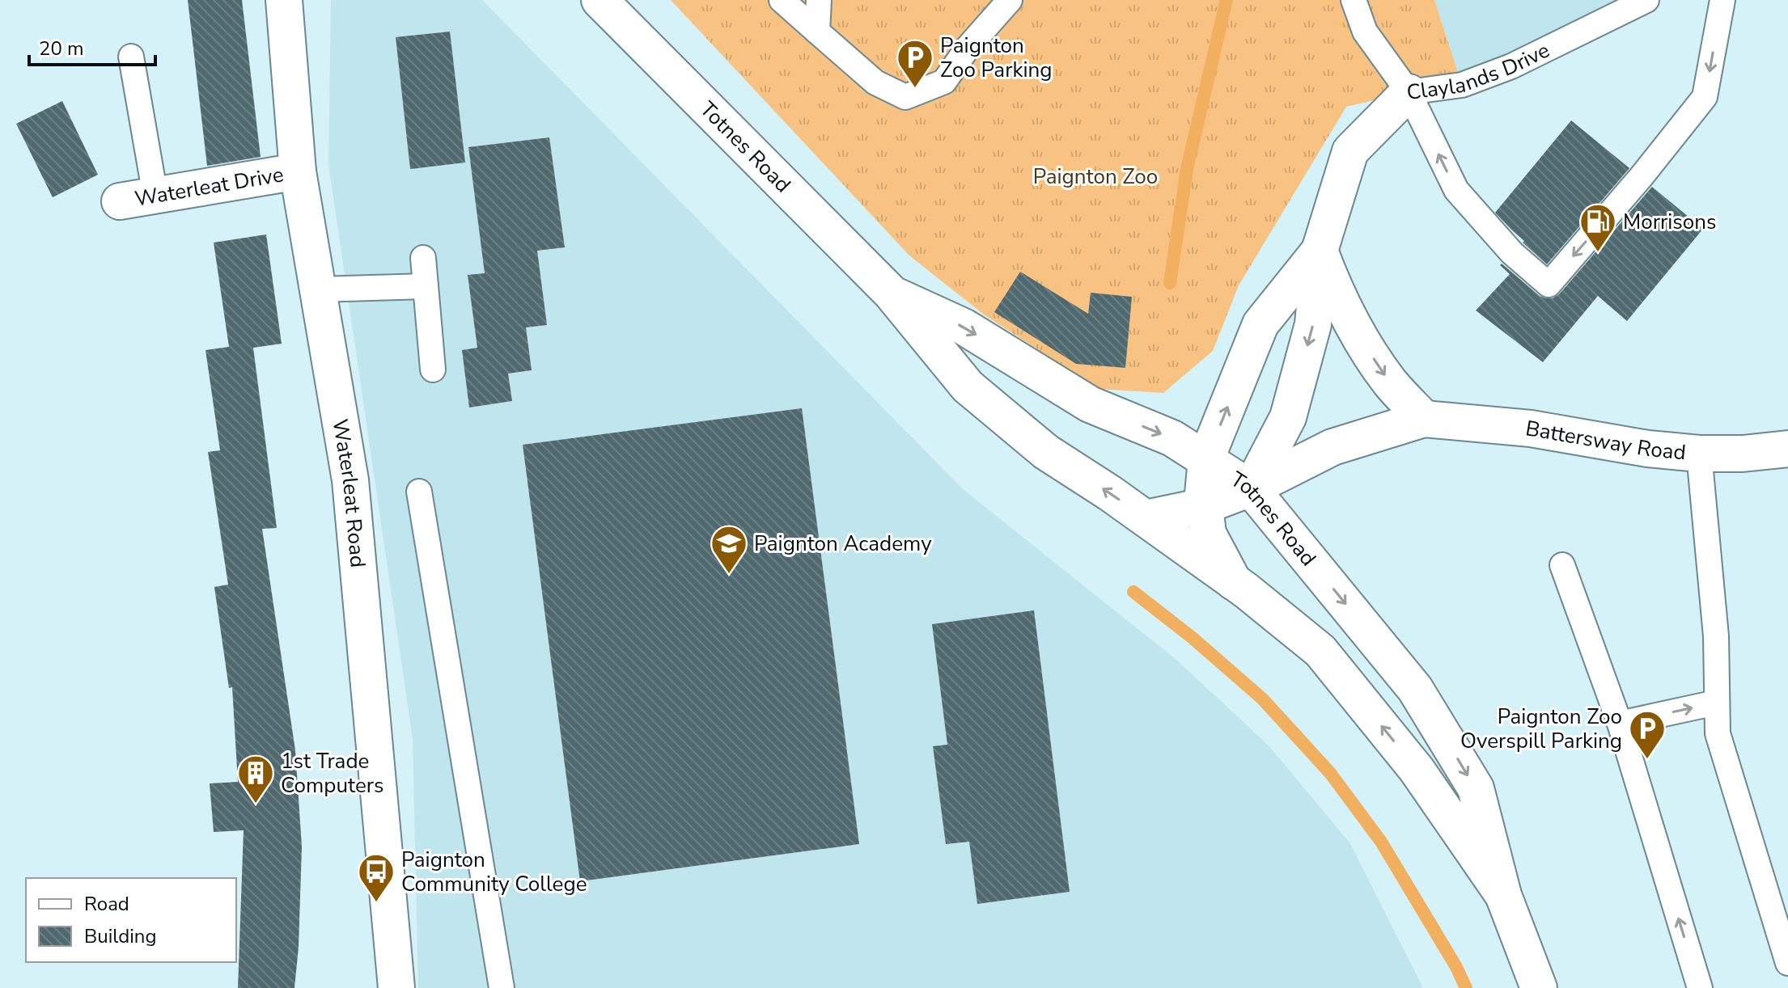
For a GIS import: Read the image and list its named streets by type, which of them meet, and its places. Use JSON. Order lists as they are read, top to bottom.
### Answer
{
  "streets": {
    "street": [
      "Claylands Drive",
      "Totnes Road",
      "Waterleat Drive",
      "Battersway Road",
      "Waterleat Road"
    ]
  },
  "crossings": [
    ["Totnes Road", "Battersway Road"],
    ["Waterleat Drive", "Waterleat Road"]
  ],
  "parks": ["Paignton Zoo"],
  "places": {
    "parking": ["Paignton Zoo Parking", "Paignton Zoo Overspill Parking"],
    "fuel station": ["Morrisons"],
    "school or university": ["Paignton Academy"],
    "building": ["1st Trade Computers"],
    "bus stop": ["Paignton Community College"]
  },
  "legend": ["Road", "Building"],
  "scale_bar": "20 m"
}
